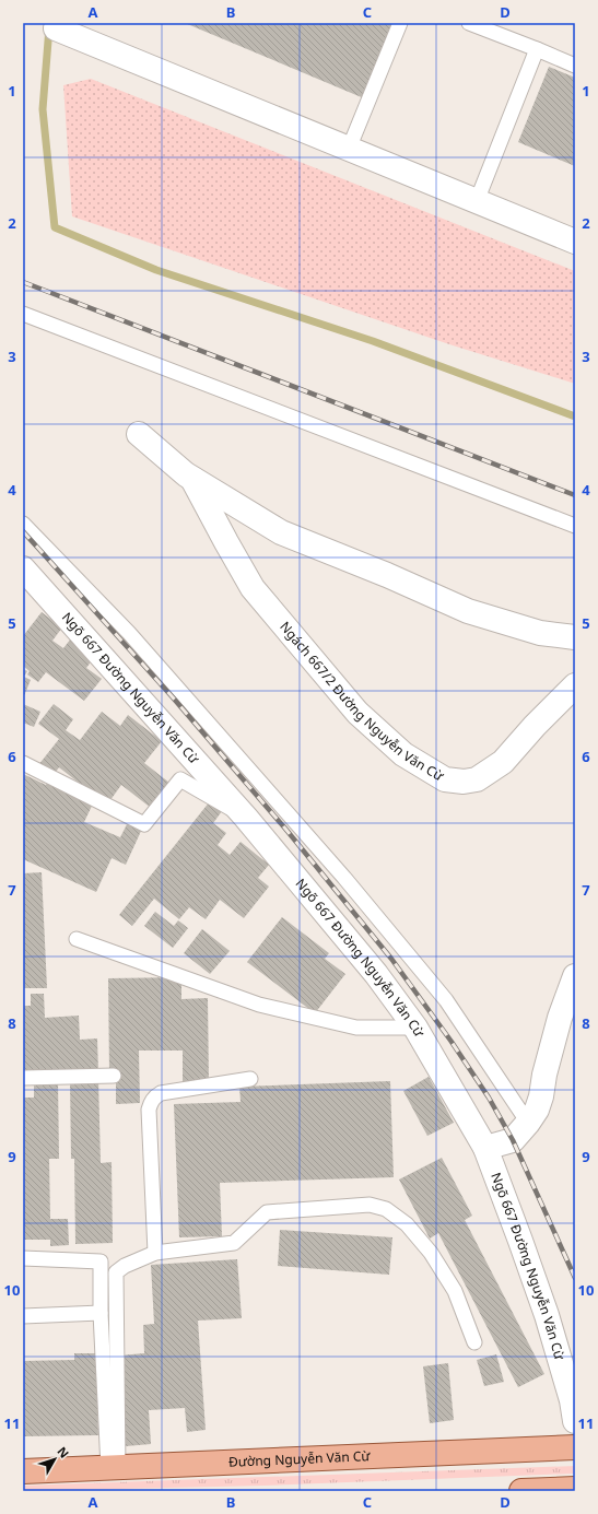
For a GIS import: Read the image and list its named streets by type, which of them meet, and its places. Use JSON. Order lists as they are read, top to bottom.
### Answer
{
  "streets": {
    "main road": ["Đường Nguyễn Văn Cừ"],
    "street": ["Ngõ 667 Đường Nguyễn Văn Cừ", "Ngách 667/2 Đường Nguyễn Văn Cừ"]
  },
  "north": "top right",
  "grid": {
    "columns": [
      "A",
      "B",
      "C",
      "D"
    ],
    "rows": [
      "1",
      "2",
      "3",
      "4",
      "5",
      "6",
      "7",
      "8",
      "9",
      "10",
      "11"
    ]
  }
}
